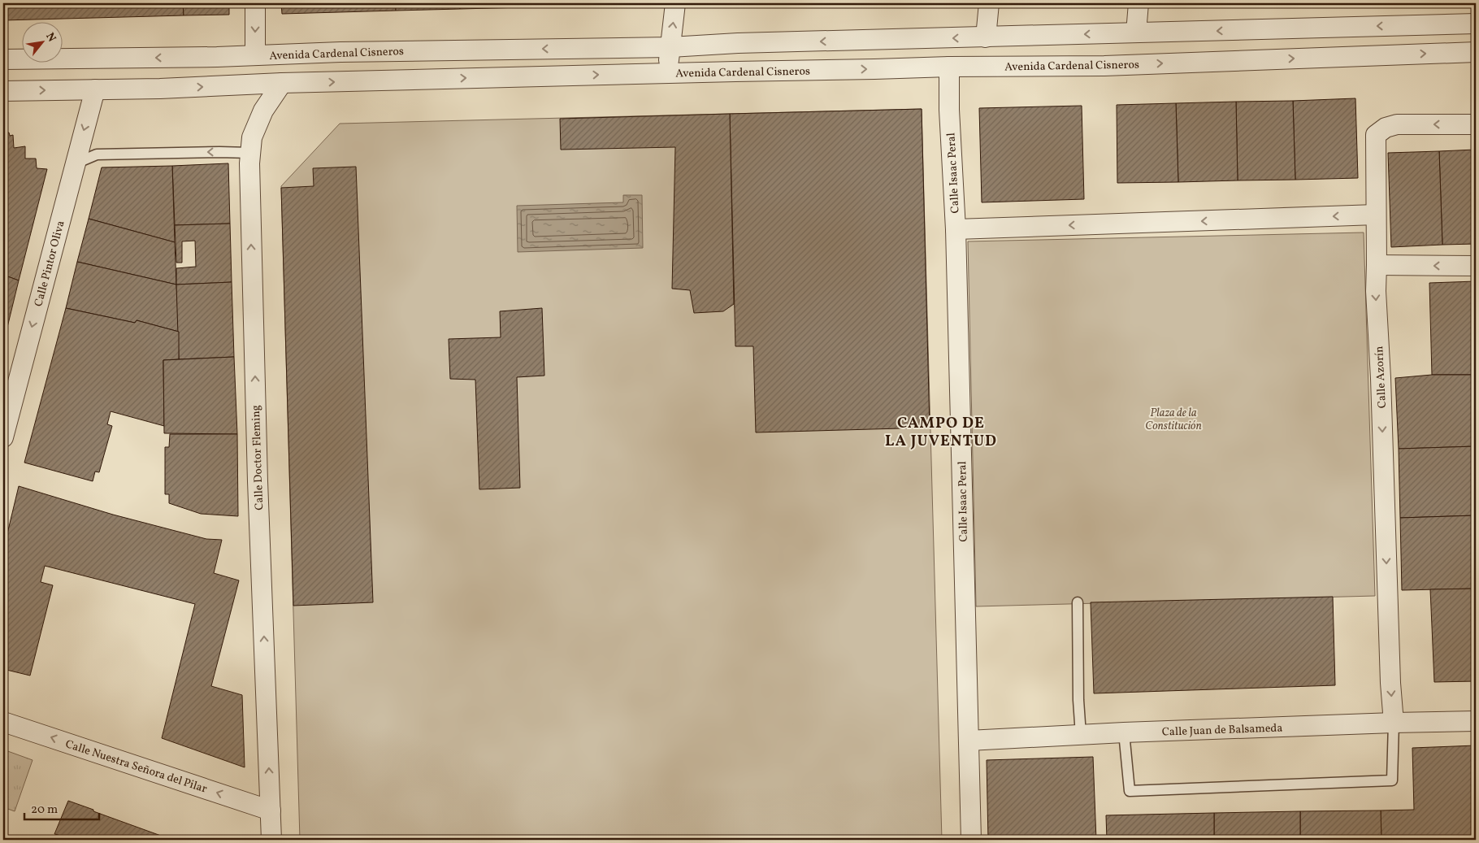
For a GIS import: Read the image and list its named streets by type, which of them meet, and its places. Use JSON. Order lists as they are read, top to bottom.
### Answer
{
  "streets": {
    "street": [
      "Avenida Cardenal Cisneros",
      "Calle Isaac Peral",
      "Calle Pintor Oliva",
      "Calle Azorín",
      "Calle Doctor Fleming",
      "Calle Juan de Balsameda",
      "Calle Nuestra Señora del Pilar"
    ]
  },
  "crossings": [
    ["Avenida Cardenal Cisneros", "Calle Isaac Peral"],
    ["Avenida Cardenal Cisneros", "Calle Pintor Oliva"],
    ["Avenida Cardenal Cisneros", "Calle Doctor Fleming"],
    ["Calle Isaac Peral", "Calle Juan de Balsameda"],
    ["Calle Azorín", "Calle Juan de Balsameda"],
    ["Calle Doctor Fleming", "Calle Nuestra Señora del Pilar"]
  ],
  "one_way": [
    "Calle Pintor Oliva",
    "Calle Azorín",
    "Calle Doctor Fleming",
    "Calle Nuestra Señora del Pilar"
  ],
  "districts": ["CAMPO DE LA JUVENTUD"],
  "parks": ["Plaza de la Constitución"],
  "scale_bar": "20 m",
  "north": "top right"
}
